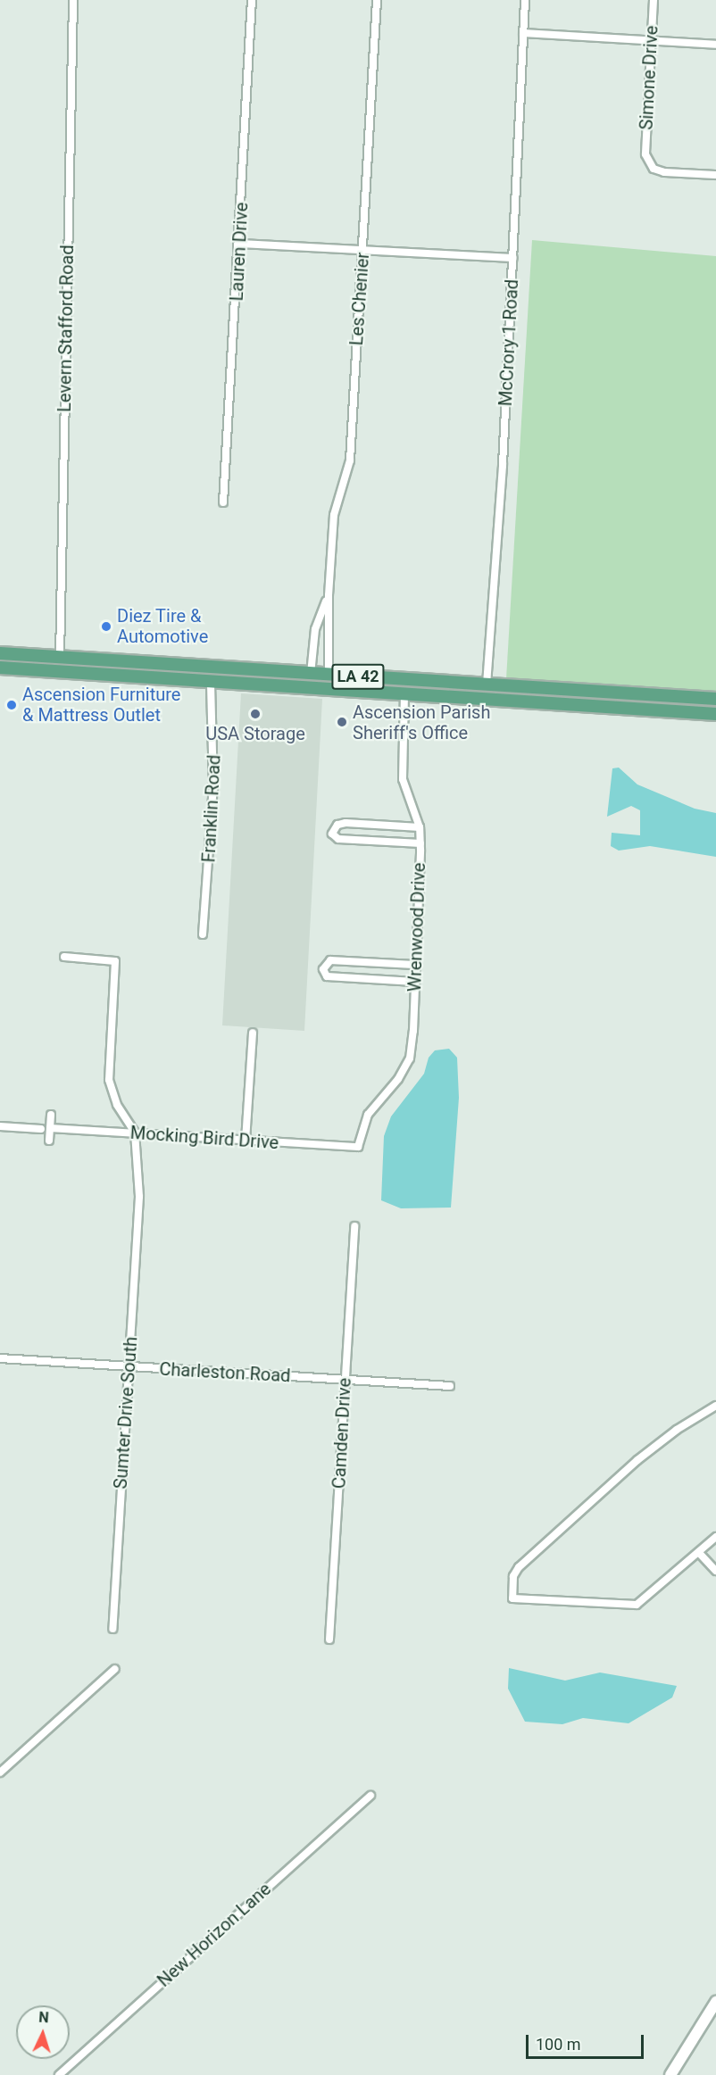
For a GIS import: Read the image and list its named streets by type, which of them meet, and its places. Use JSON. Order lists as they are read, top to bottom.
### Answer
{
  "streets": {
    "main road": ["LA 42"],
    "street": [
      "Simone Drive",
      "Lauren Drive",
      "Les Chenier",
      "Levern Stafford Road",
      "McCrory 1 Road",
      "Franklin Road",
      "Wrenwood Drive",
      "Mocking Bird Drive",
      "Charleston Road",
      "Sumter Drive South",
      "Camden Drive",
      "New Horizon Lane"
    ]
  },
  "crossings": [
    ["Les Chenier", "LA 42"],
    ["Levern Stafford Road", "LA 42"],
    ["McCrory 1 Road", "LA 42"],
    ["LA 42", "Franklin Road"],
    ["LA 42", "Wrenwood Drive"],
    ["Wrenwood Drive", "Mocking Bird Drive"],
    ["Mocking Bird Drive", "Sumter Drive South"],
    ["Charleston Road", "Sumter Drive South"],
    ["Charleston Road", "Camden Drive"]
  ],
  "places": [
    "Diez Tire & Automotive",
    "Ascension Furniture & Mattress Outlet",
    "USA Storage",
    "Ascension Parish Sheriff's Office"
  ],
  "scale_bar": "100 m",
  "north": "top"
}
